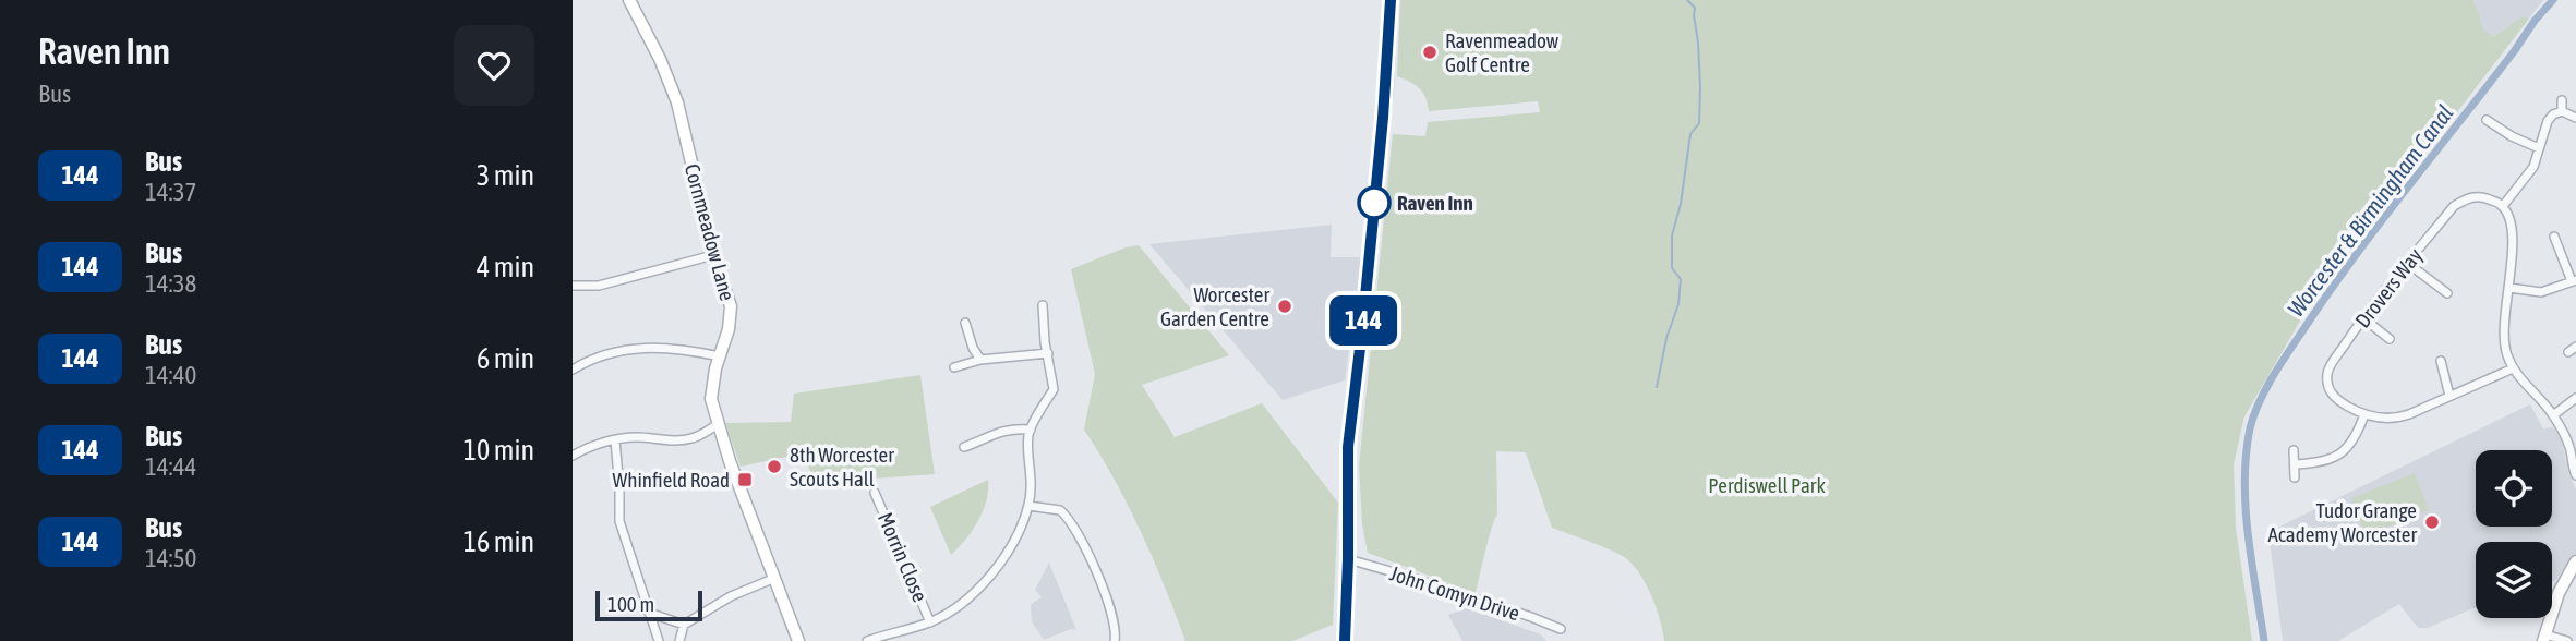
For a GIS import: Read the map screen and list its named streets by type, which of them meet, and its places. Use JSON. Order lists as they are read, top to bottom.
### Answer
{
  "streets": {
    "street": [
      "Cornmeadow Lane",
      "Drovers Way",
      "Morrin Close",
      "John Comyn Drive"
    ]
  },
  "water": ["Worcester & Birmingham Canal"],
  "parks": ["Perdiswell Park"],
  "places": {
    "other": [
      "Ravenmeadow Golf Centre",
      "Raven Inn",
      "Worcester Garden Centre",
      "8th Worcester Scouts Hall",
      "Tudor Grange Academy Worcester"
    ],
    "transit": ["Whinfield Road"]
  },
  "lines": ["bus line 144"],
  "scale_bar": "100 m",
  "page": {
    "heading": ["Raven Inn", "Bus"],
    "on_map": "144",
    "list": [
      {
        "mark": "144",
        "name": "Bus",
        "note": "14:37",
        "value": "3 min"
      },
      {
        "mark": "144",
        "name": "Bus",
        "note": "14:38",
        "value": "4 min"
      },
      {
        "mark": "144",
        "name": "Bus",
        "note": "14:40",
        "value": "6 min"
      },
      {
        "mark": "144",
        "name": "Bus",
        "note": "14:44",
        "value": "10 min"
      },
      {
        "mark": "144",
        "name": "Bus",
        "note": "14:50",
        "value": "16 min"
      }
    ],
    "scale": "100 m"
  }
}
